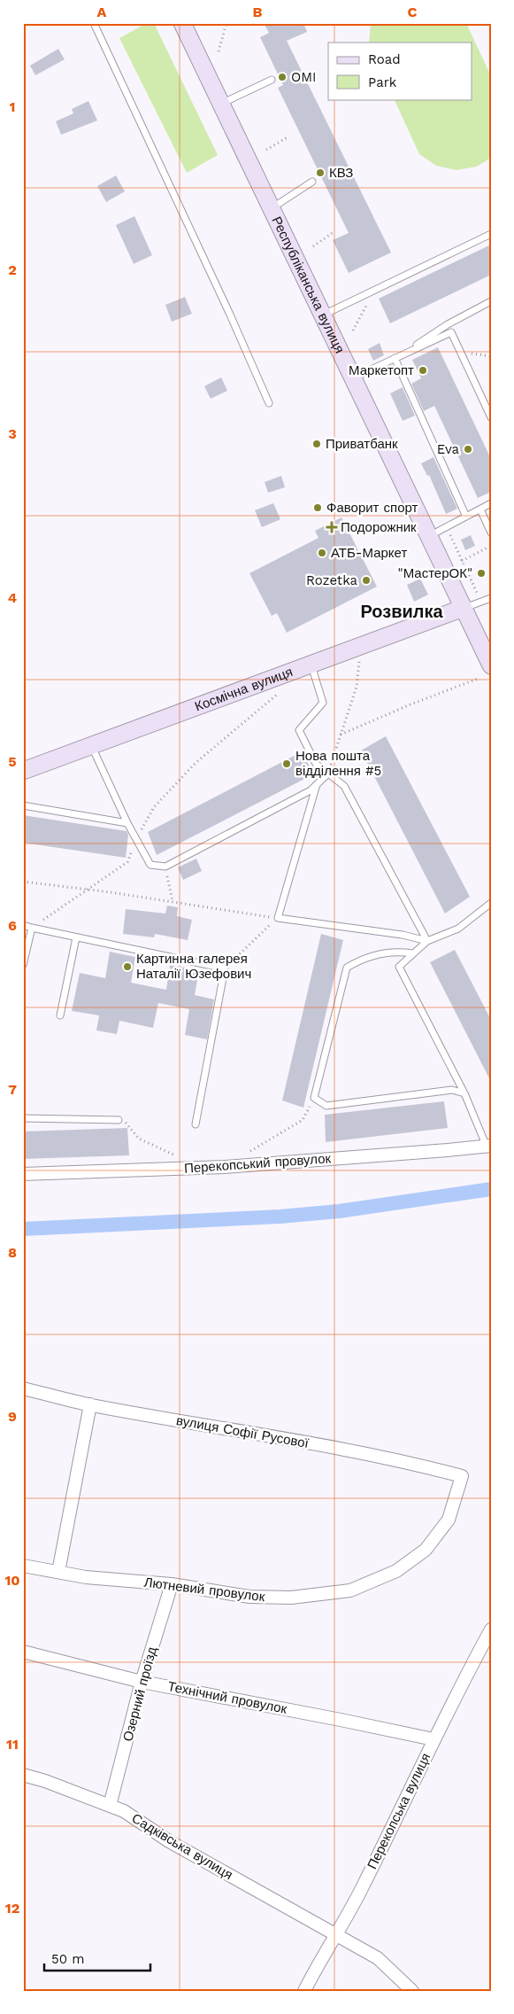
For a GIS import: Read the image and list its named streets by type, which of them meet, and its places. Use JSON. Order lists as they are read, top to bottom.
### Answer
{
  "streets": {
    "main road": ["Республіканська вулиця", "Космічна вулиця"],
    "street": [
      "Перекопський провулок",
      "вулиця Софії Русової",
      "Лютневий провулок",
      "Озерний проїзд",
      "Технічний провулок",
      "Перекопська вулиця",
      "Садківська вулиця"
    ]
  },
  "crossings": [
    ["Республіканська вулиця", "Космічна вулиця"],
    ["вулиця Софії Русової", "Лютневий провулок"],
    ["Лютневий провулок", "Озерний проїзд"],
    ["Озерний проїзд", "Технічний провулок"],
    ["Озерний проїзд", "Садківська вулиця"],
    ["Технічний провулок", "Перекопська вулиця"],
    ["Перекопська вулиця", "Садківська вулиця"]
  ],
  "districts": ["Розвилка"],
  "places": {
    "other": [
      "OMI",
      "КВЗ",
      "Маркетопт",
      "Приватбанк",
      "Eva",
      "Фаворит спорт",
      "АТБ-Маркет",
      "\"МастерОК\"",
      "Rozetka",
      "Нова пошта відділення #5",
      "Картинна галерея Наталії Юзефович"
    ],
    "health": ["Подорожник"]
  },
  "legend": ["Road", "Park"],
  "scale_bar": "50 m",
  "grid": {
    "columns": ["A", "B", "C"],
    "rows": [
      "1",
      "2",
      "3",
      "4",
      "5",
      "6",
      "7",
      "8",
      "9",
      "10",
      "11",
      "12"
    ]
  }
}
